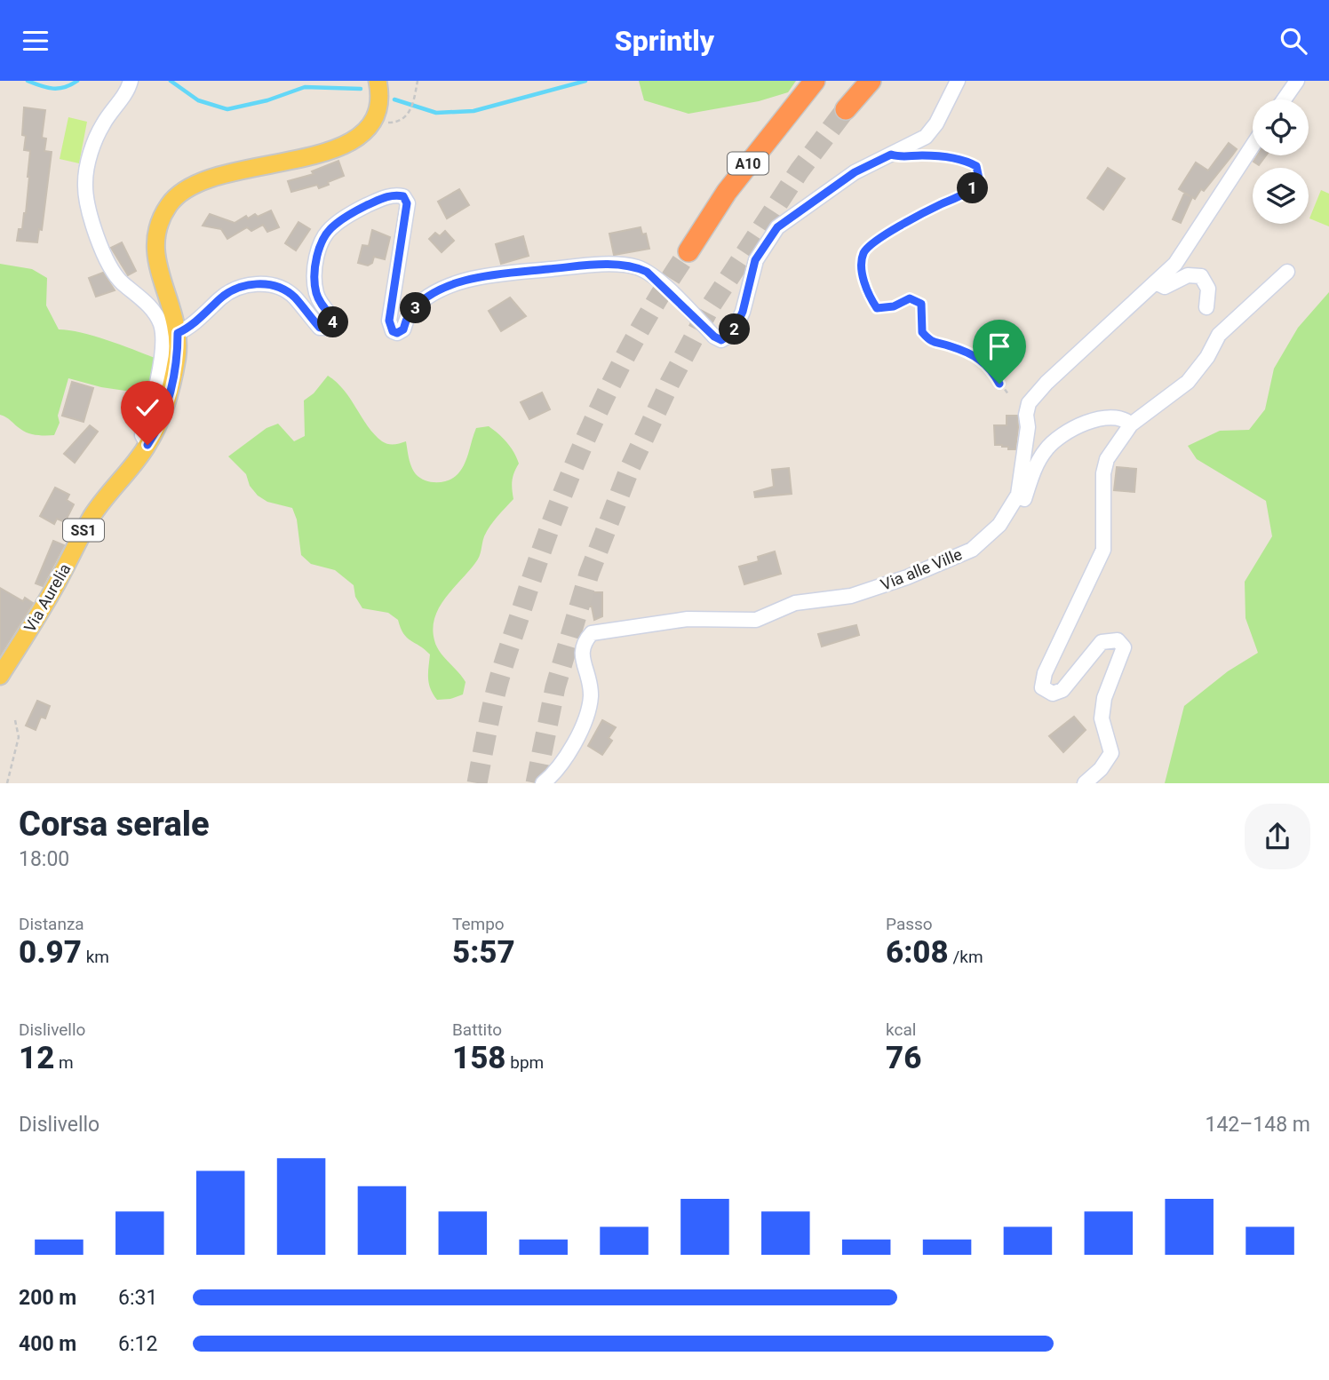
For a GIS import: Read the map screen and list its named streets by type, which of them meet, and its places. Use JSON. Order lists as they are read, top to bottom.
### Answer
{
  "streets": {
    "highway": ["A10"],
    "main road": ["SS1", "Via Aurelia"],
    "street": ["Via alle Ville"]
  },
  "page": {
    "header": "Sprintly",
    "pins": [
      "1",
      "3",
      "4",
      "2"
    ],
    "heading": ["Corsa serale", "18:00"],
    "stats": [
      ["Distanza", "0.97 km"],
      ["Tempo", "5:57"],
      ["Passo", "6:08 /km"],
      ["Dislivello", "12 m"],
      ["Battito", "158 bpm"],
      ["kcal", "76"]
    ],
    "chart": ["Dislivello", "142–148 m"],
    "list": [
      {
        "name": "200 m",
        "note": "6:31"
      },
      {
        "name": "400 m",
        "note": "6:12"
      }
    ]
  }
}
